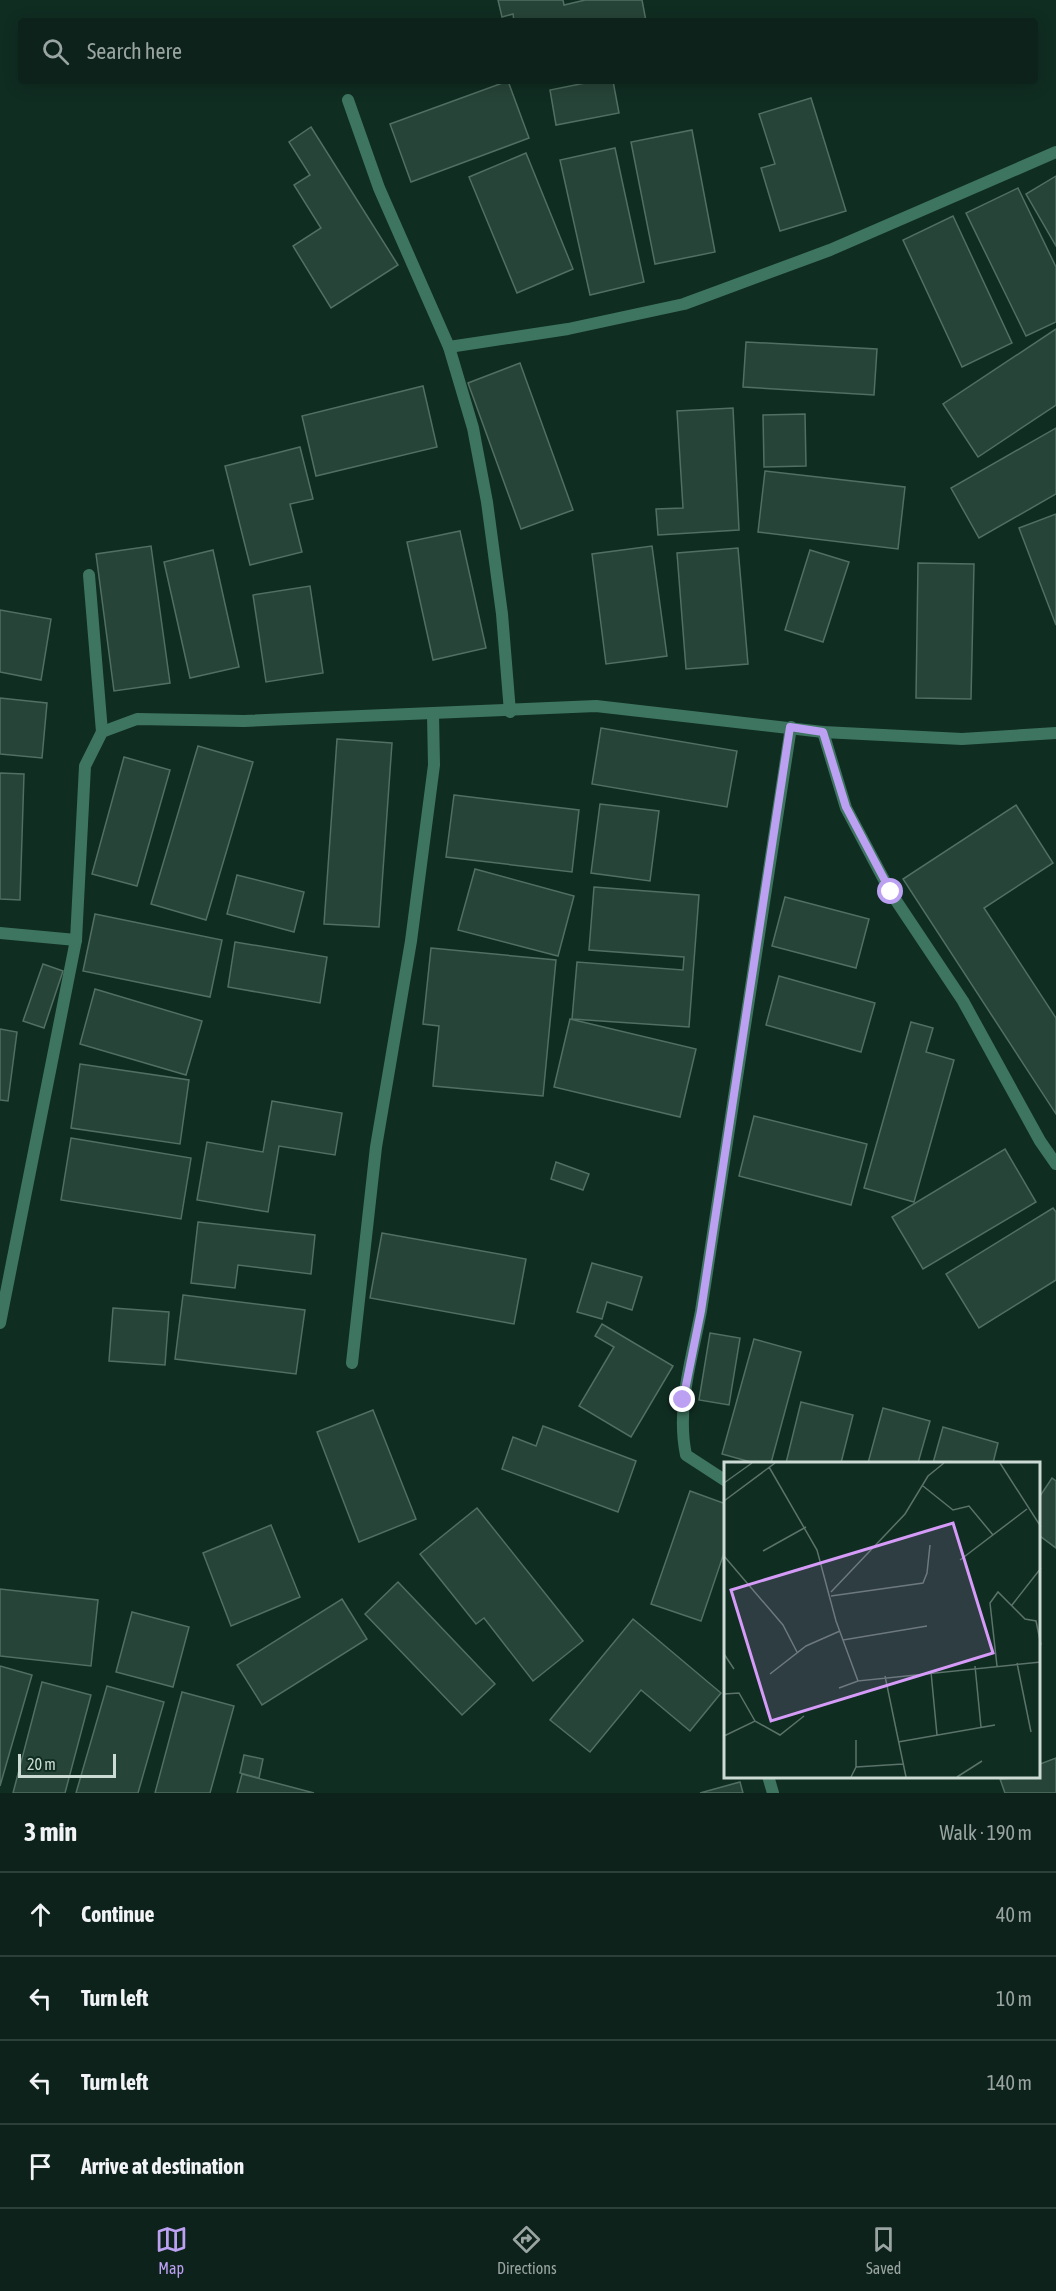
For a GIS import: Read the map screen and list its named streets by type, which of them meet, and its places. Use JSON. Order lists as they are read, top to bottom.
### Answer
{
  "scale_bar": "20 m",
  "page": {
    "search": "Search here",
    "scale": "20 m",
    "heading": ["3 min", "Walk · 190 m"],
    "list": [
      ["Continue", "40 m"],
      ["Turn left", "10 m"],
      ["Turn left", "140 m"],
      "Arrive at destination"
    ],
    "nav": ["Map", "Directions", "Saved"]
  }
}
